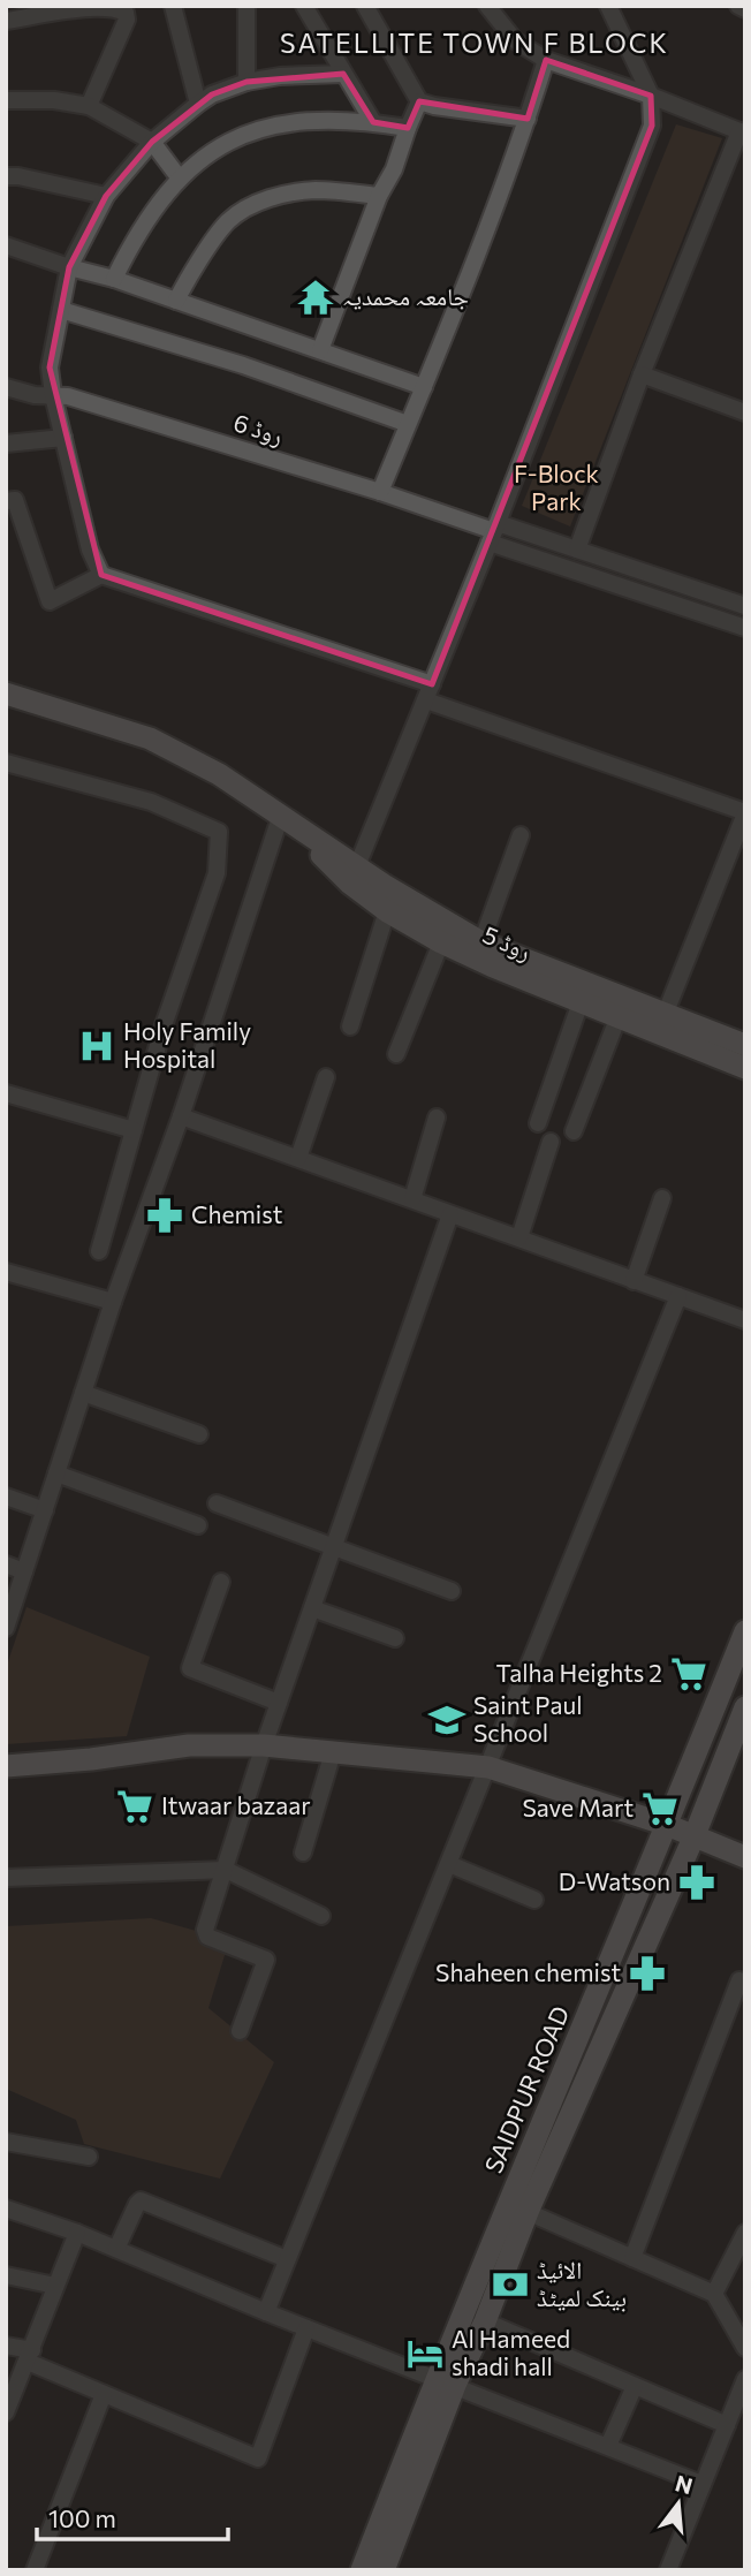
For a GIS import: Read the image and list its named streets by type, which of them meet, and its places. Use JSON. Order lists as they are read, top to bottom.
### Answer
{
  "streets": {
    "main road": ["روڈ 5", "SAIDPUR ROAD"],
    "street": ["روڈ 6"]
  },
  "districts": ["SATELLITE TOWN F BLOCK"],
  "parks": ["F-Block Park"],
  "places": {
    "temple": ["جامعہ محمدیہ"],
    "hospital": ["Holy Family Hospital"],
    "pharmacy": ["Chemist", "D-Watson", "Shaheen chemist"],
    "supermarket": ["Talha Heights 2", "Itwaar bazaar", "Save Mart"],
    "school or university": ["Saint Paul School"],
    "bank": ["الائیڈ بینک لمیٹڈ"],
    "hotel": ["Al Hameed shadi hall"]
  },
  "scale_bar": "100 m",
  "north": "top"
}
